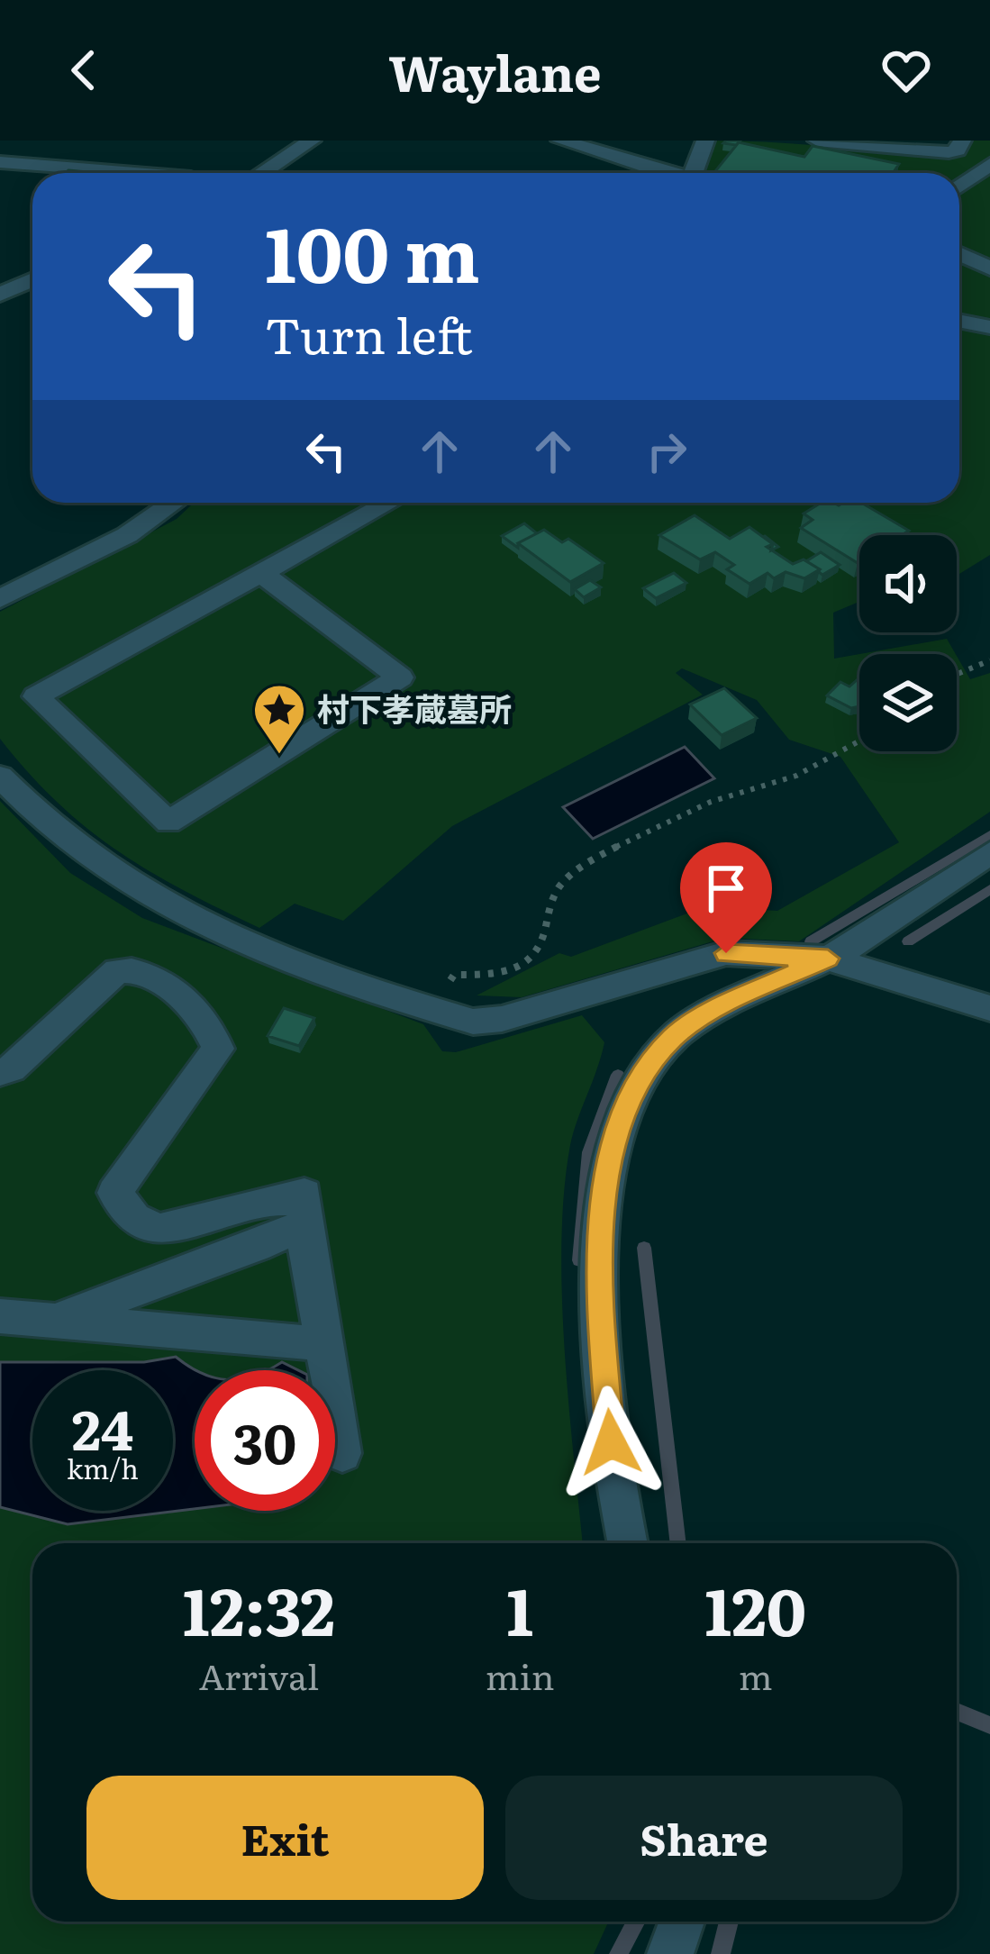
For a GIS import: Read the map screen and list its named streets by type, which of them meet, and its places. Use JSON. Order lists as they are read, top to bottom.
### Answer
{
  "places": {
    "place": ["村下孝蔵墓所"]
  },
  "page": {
    "header": "Waylane",
    "turn": ["100 m", "Turn left"],
    "speed": "24 km/h",
    "limit": "30",
    "eta": [
      "12:32",
      "Arrival",
      "1",
      "min",
      "120",
      "m"
    ],
    "buttons": ["Exit", "Share"]
  }
}
